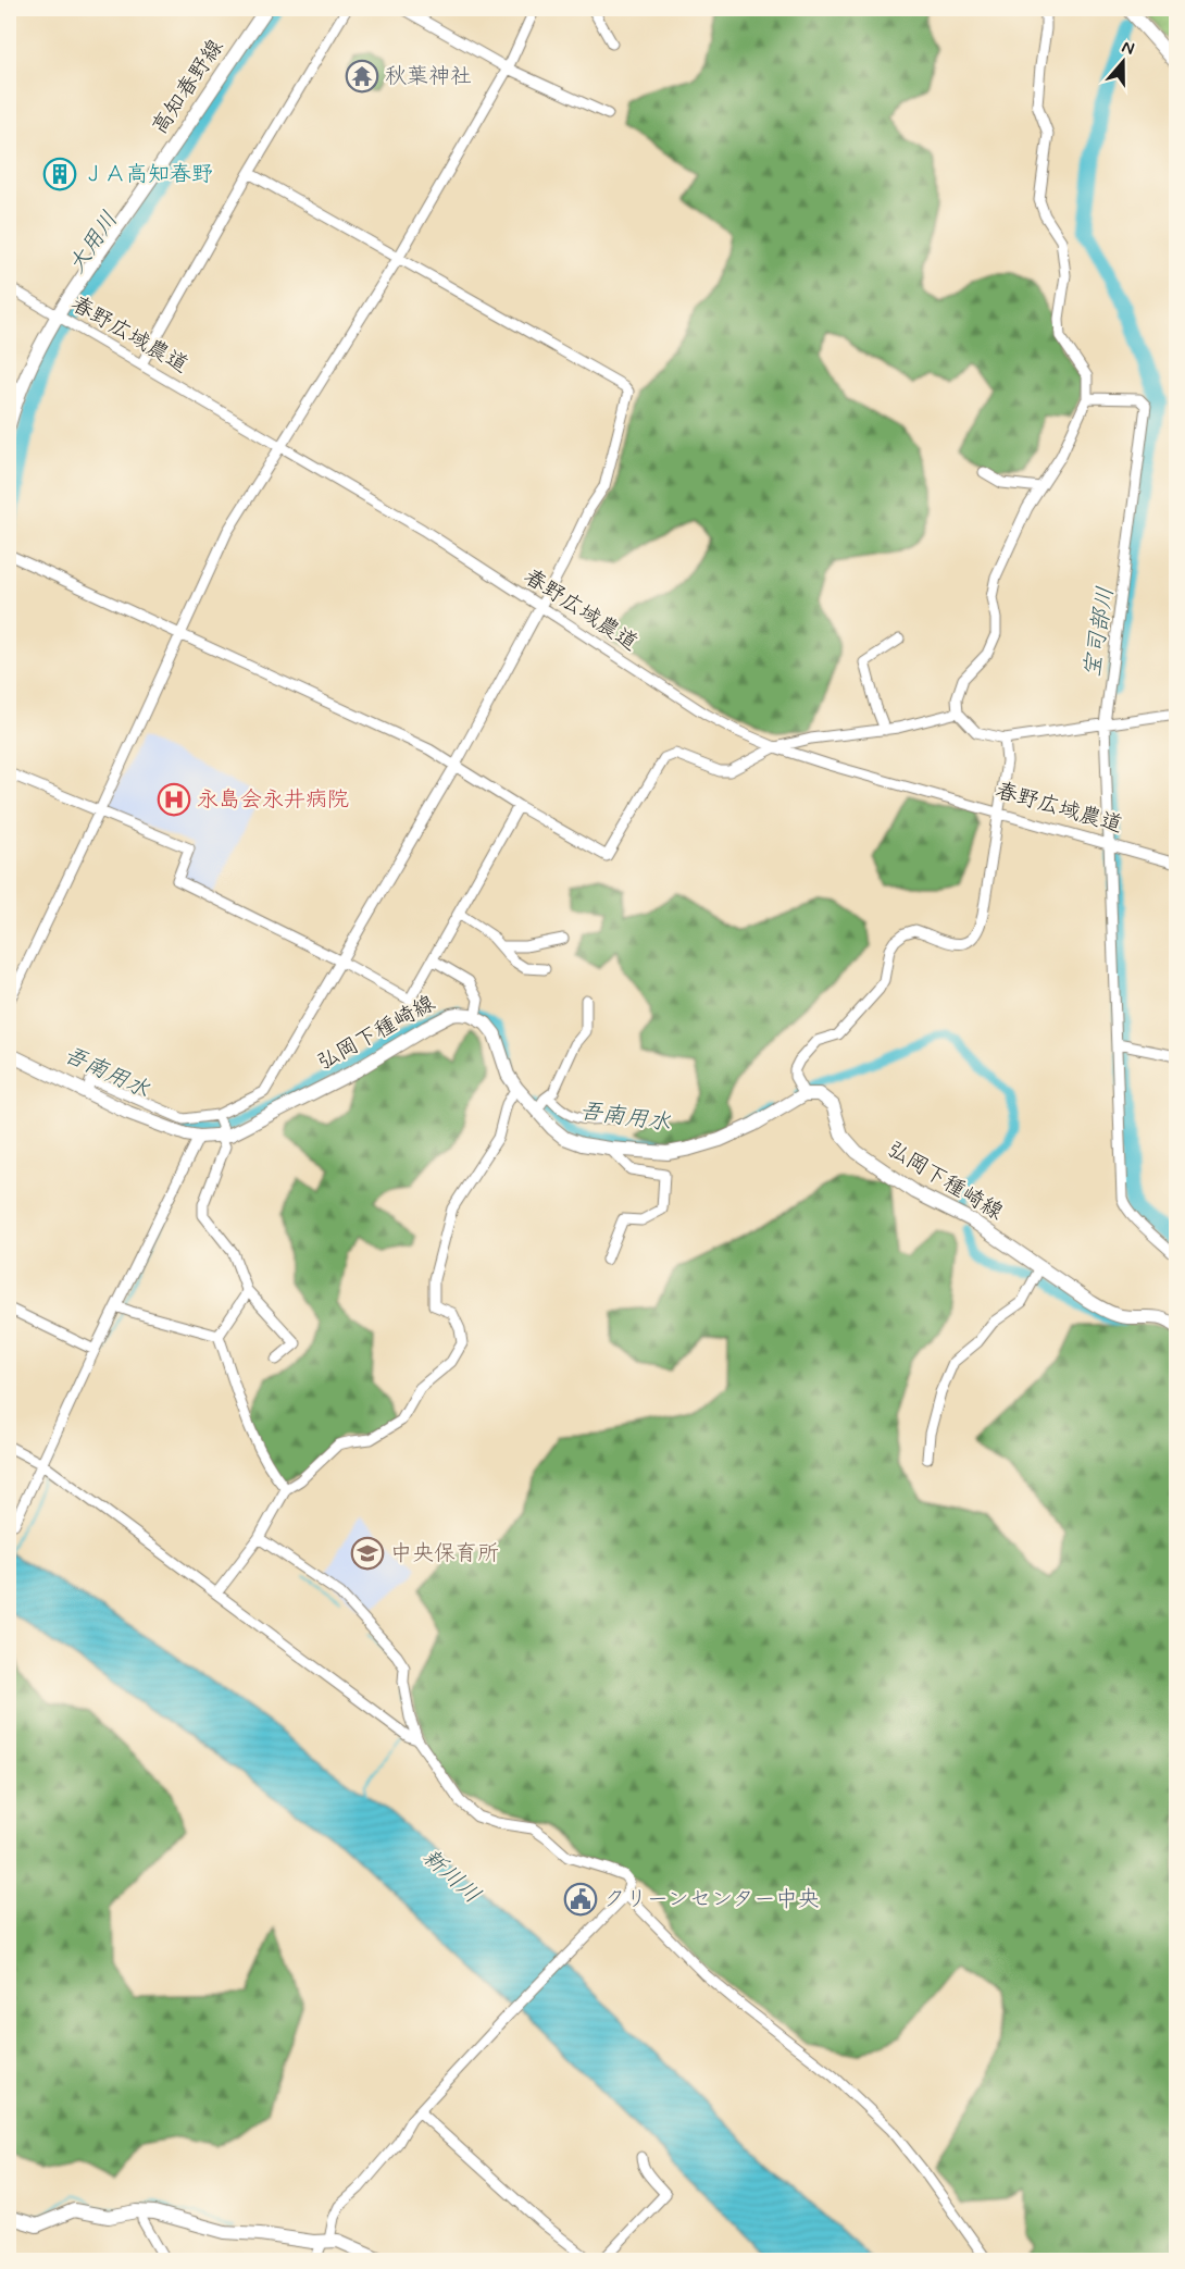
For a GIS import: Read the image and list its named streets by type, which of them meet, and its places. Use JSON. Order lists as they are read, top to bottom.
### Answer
{
  "streets": {
    "main road": ["高知春野線", "弘岡下種崎線"],
    "street": ["春野広域農道"]
  },
  "crossings": [
    ["高知春野線", "春野広域農道"]
  ],
  "water": [
    "大用川",
    "宝司部川",
    "吾南用水",
    "新川川"
  ],
  "places": {
    "temple": ["秋葉神社"],
    "building": ["ＪＡ高知春野"],
    "hospital": ["永島会永井病院"],
    "school or university": ["中央保育所"],
    "public building": ["クリーンセンター中央"]
  },
  "north": "top"
}
